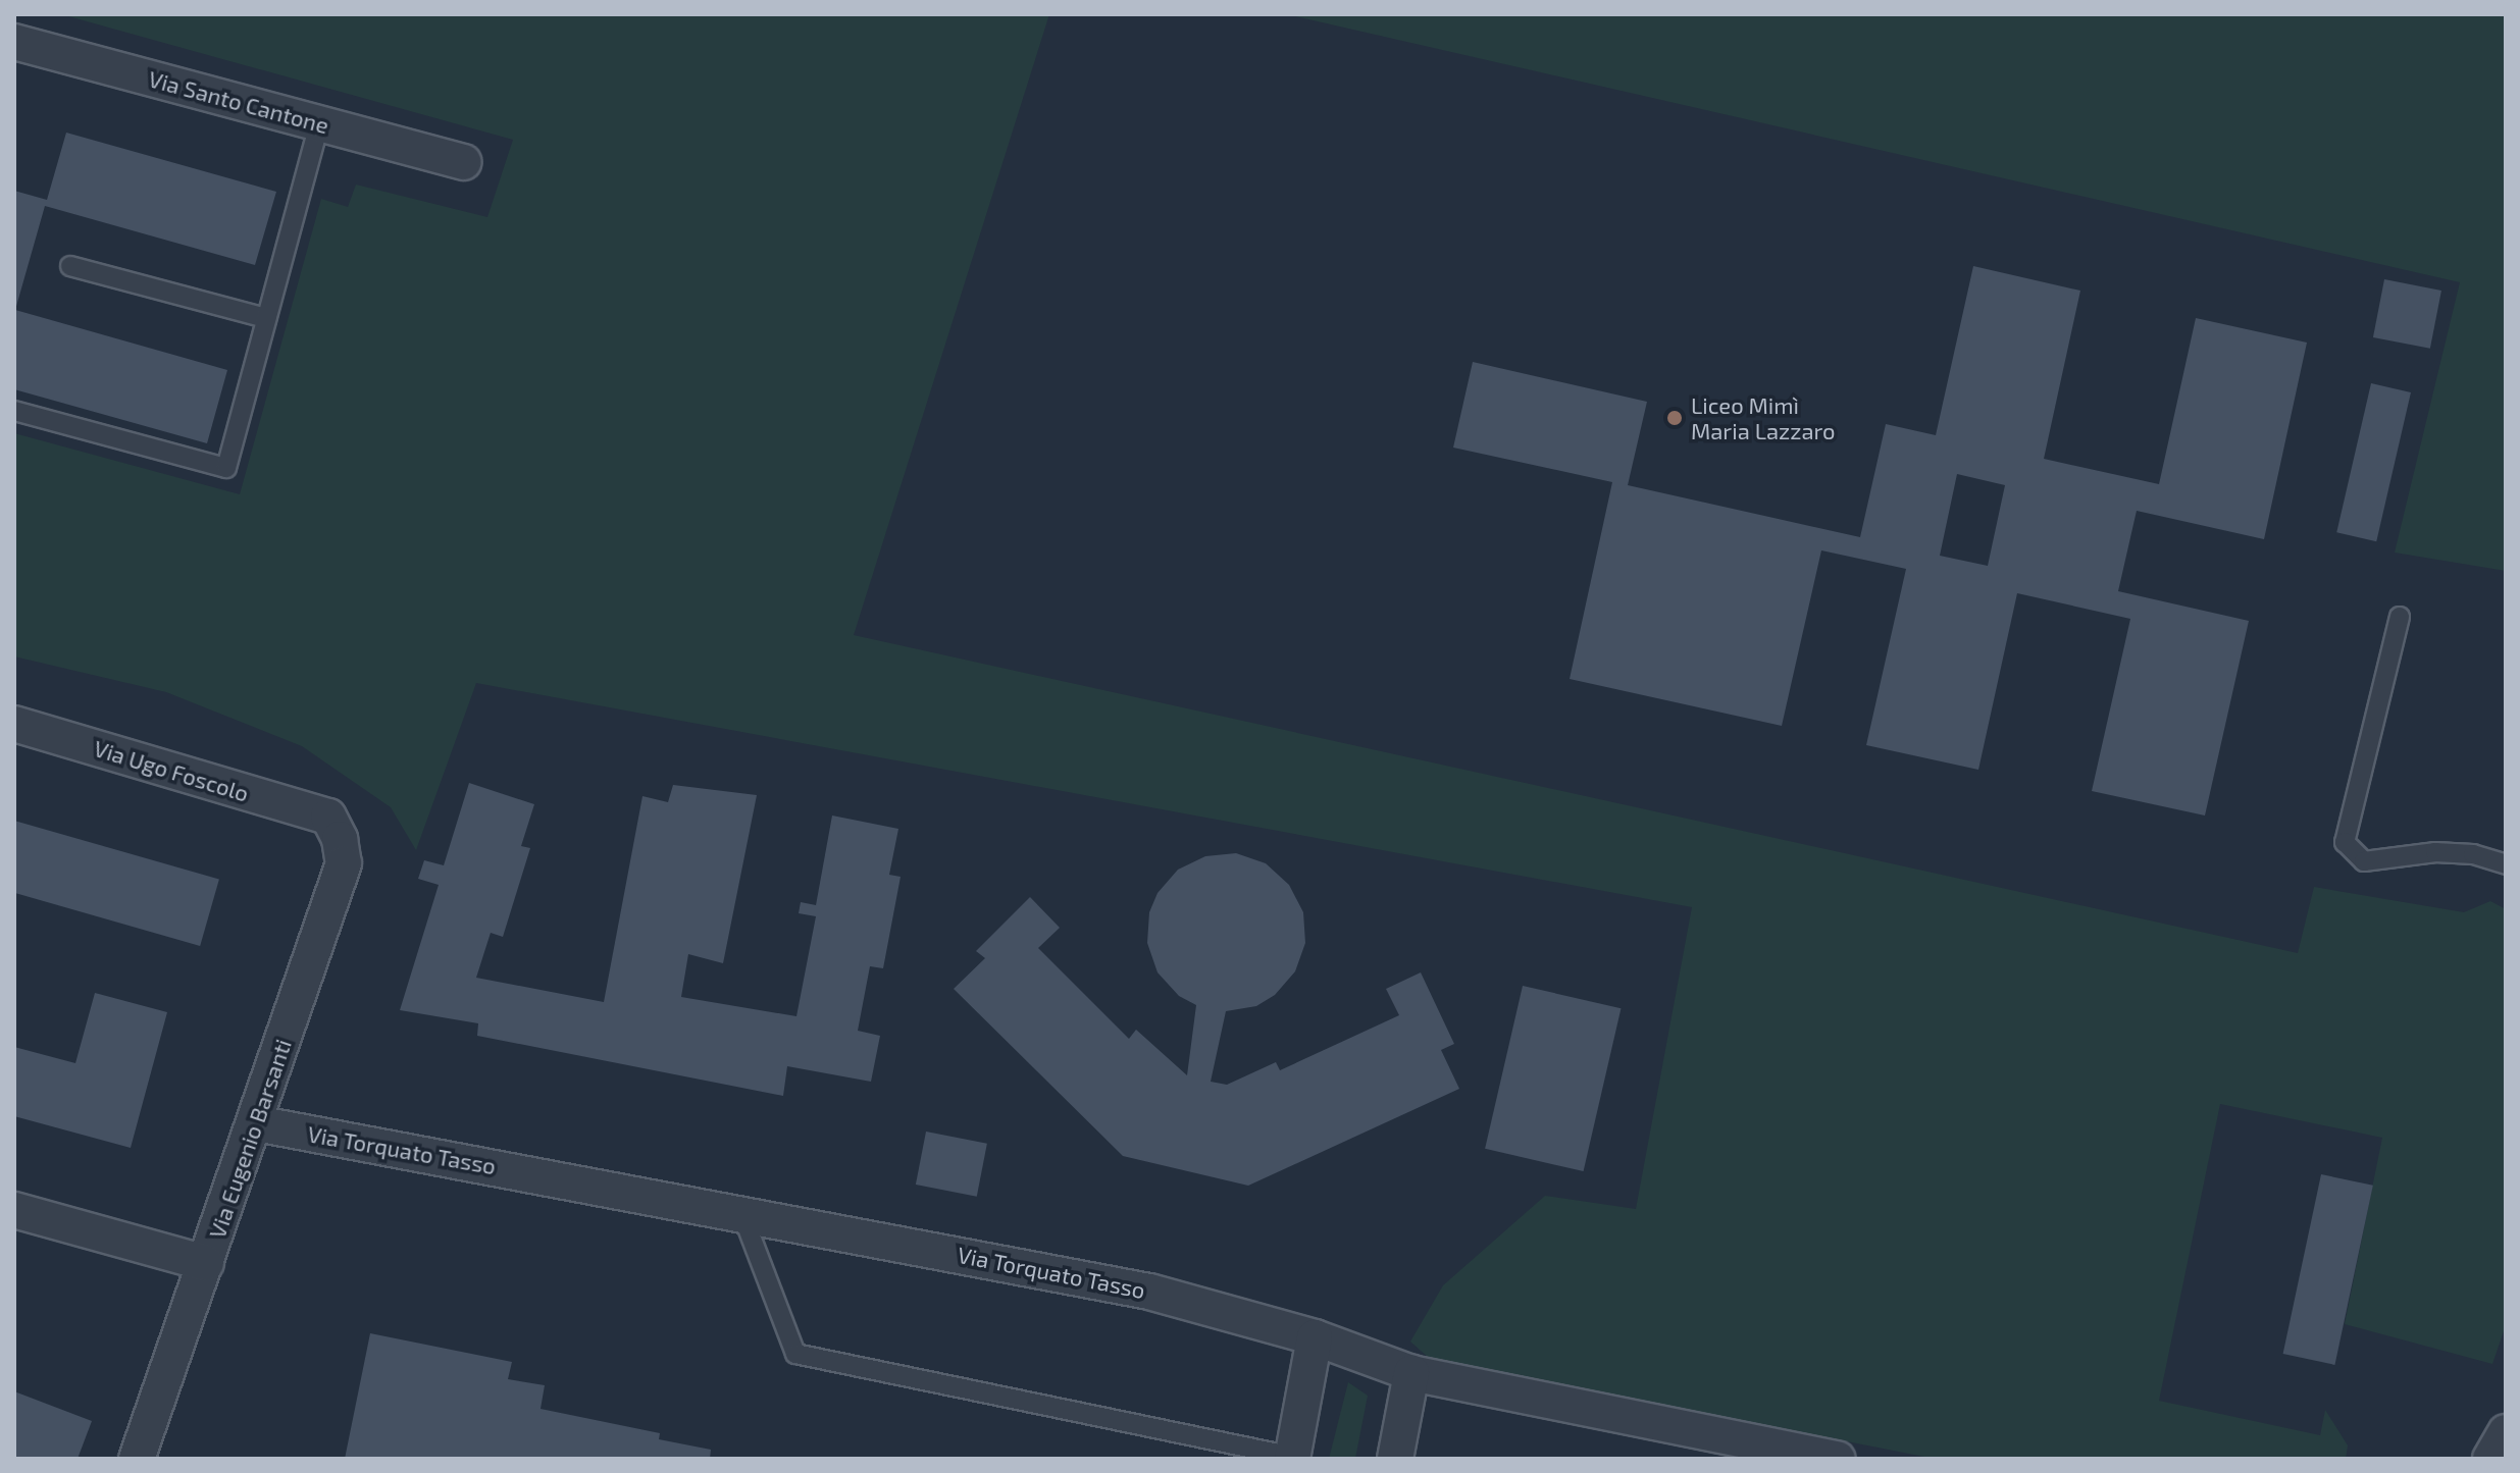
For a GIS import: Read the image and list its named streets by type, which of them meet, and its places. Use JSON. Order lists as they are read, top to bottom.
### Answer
{
  "streets": {
    "street": [
      "Via Santo Cantone",
      "Via Ugo Foscolo",
      "Via Eugenio Barsanti",
      "Via Torquato Tasso"
    ]
  },
  "crossings": [
    ["Via Ugo Foscolo", "Via Eugenio Barsanti"],
    ["Via Eugenio Barsanti", "Via Torquato Tasso"]
  ],
  "places": ["Liceo Mimì Maria Lazzaro"]
}
